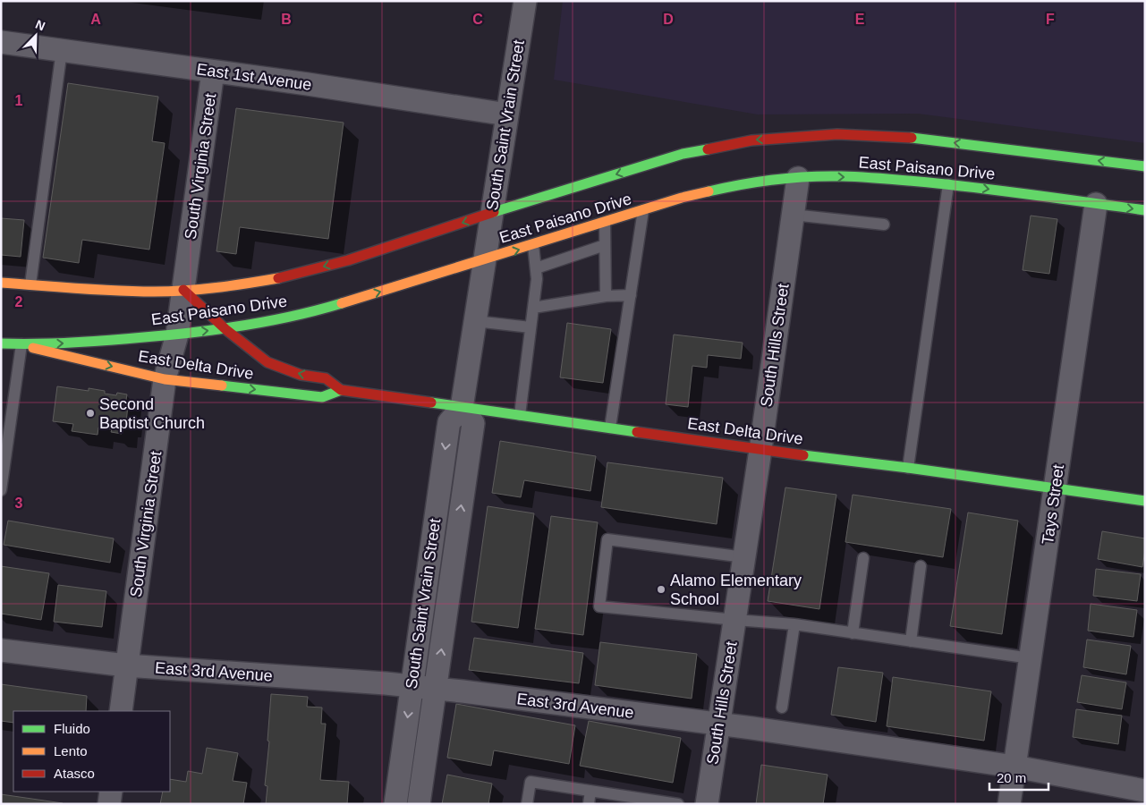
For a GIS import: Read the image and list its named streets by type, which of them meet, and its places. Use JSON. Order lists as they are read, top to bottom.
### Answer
{
  "streets": {
    "main road": ["East Paisano Drive", "East Delta Drive"],
    "street": [
      "East 1st Avenue",
      "South Saint Vrain Street",
      "South Virginia Street",
      "South Hills Street",
      "Tays Street",
      "East 3rd Avenue"
    ]
  },
  "crossings": [
    ["East 1st Avenue", "South Saint Vrain Street"],
    ["East 1st Avenue", "South Virginia Street"],
    ["South Saint Vrain Street", "East Paisano Drive"],
    ["South Saint Vrain Street", "East Delta Drive"],
    ["South Saint Vrain Street", "East 3rd Avenue"],
    ["South Virginia Street", "East Paisano Drive"],
    ["South Virginia Street", "East Delta Drive"],
    ["South Virginia Street", "East 3rd Avenue"],
    ["East Paisano Drive", "South Hills Street"],
    ["East Paisano Drive", "East Delta Drive"],
    ["East Paisano Drive", "Tays Street"],
    ["South Hills Street", "East Delta Drive"],
    ["South Hills Street", "East 3rd Avenue"],
    ["East Delta Drive", "Tays Street"],
    ["Tays Street", "East 3rd Avenue"]
  ],
  "places": ["Second Baptist Church", "Alamo Elementary School"],
  "legend": ["Fluido", "Lento", "Atasco"],
  "scale_bar": "20 m",
  "north": "top right",
  "grid": {
    "columns": [
      "A",
      "B",
      "C",
      "D",
      "E",
      "F"
    ],
    "rows": ["1", "2", "3"]
  }
}
